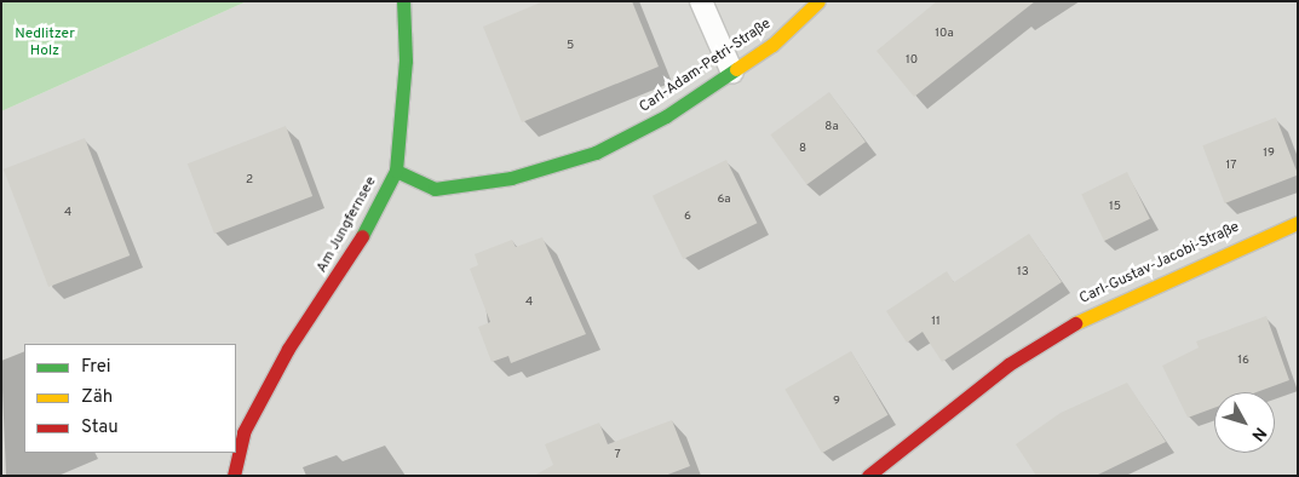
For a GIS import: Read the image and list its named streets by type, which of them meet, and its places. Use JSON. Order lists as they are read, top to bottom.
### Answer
{
  "streets": {
    "street": ["Carl-Adam-Petri-Straße", "Am Jungfernsee", "Carl-Gustav-Jacobi-Straße"]
  },
  "crossings": [
    ["Carl-Adam-Petri-Straße", "Am Jungfernsee"]
  ],
  "parks": ["Nedlitzer Holz"],
  "house_numbers": [
    "10a",
    "5",
    "10",
    "8a",
    "8",
    "19",
    "17",
    "2",
    "6a",
    "15",
    "4",
    "6",
    "13",
    "4",
    "11",
    "16",
    "9",
    "7"
  ],
  "legend": ["Frei", "Zäh", "Stau"],
  "north": "bottom right"
}
